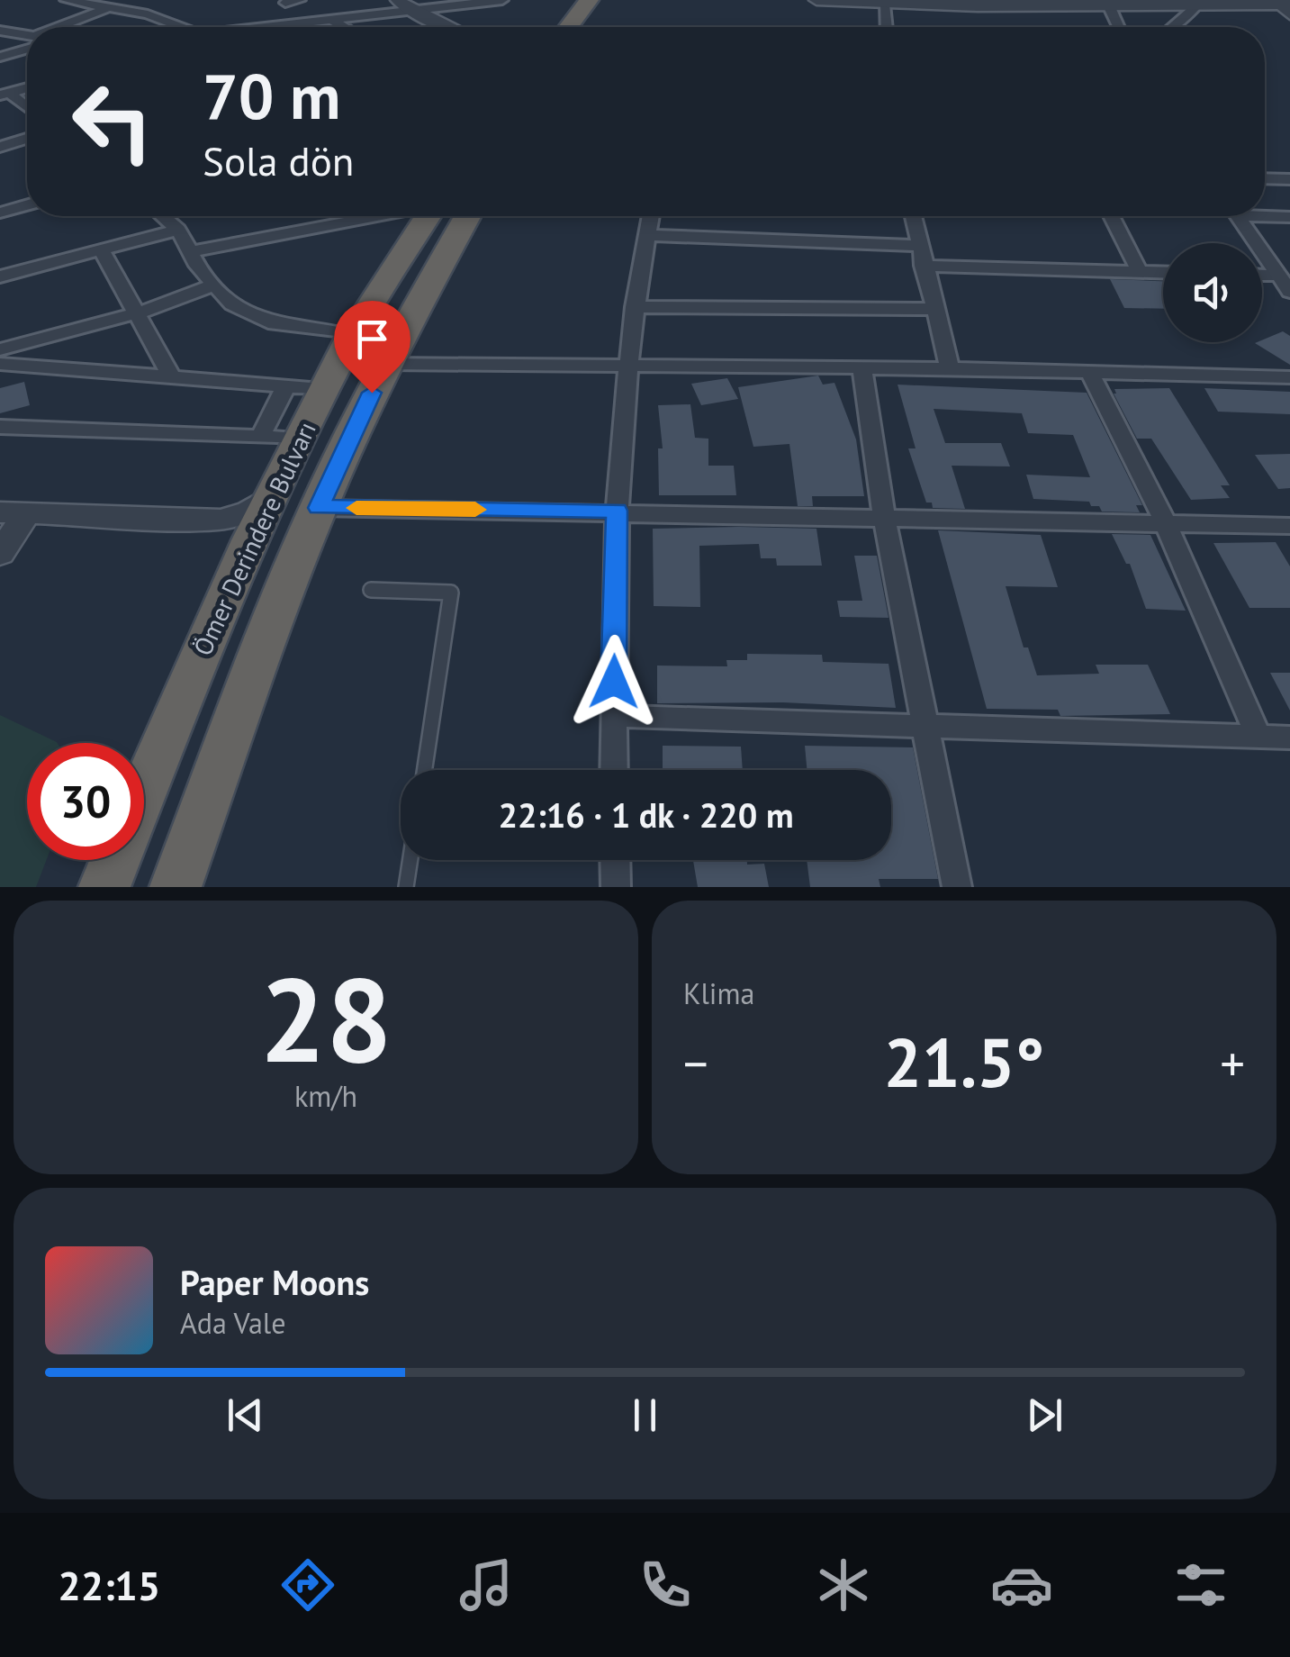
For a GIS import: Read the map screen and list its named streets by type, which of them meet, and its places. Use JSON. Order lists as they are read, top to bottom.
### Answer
{
  "streets": {
    "highway": ["Ömer Derindere Bulvarı"]
  },
  "page": {
    "turn": ["70 m", "Sola dön"],
    "limit": "30",
    "trip": "22:16 · 1 dk · 220 m",
    "tile": [
      ["28", "km/h"],
      "Klima"
    ],
    "heat": ["−", "21.5°", "+"],
    "song": ["Paper Moons", "Ada Vale"],
    "tabs": "22:15"
  }
}
